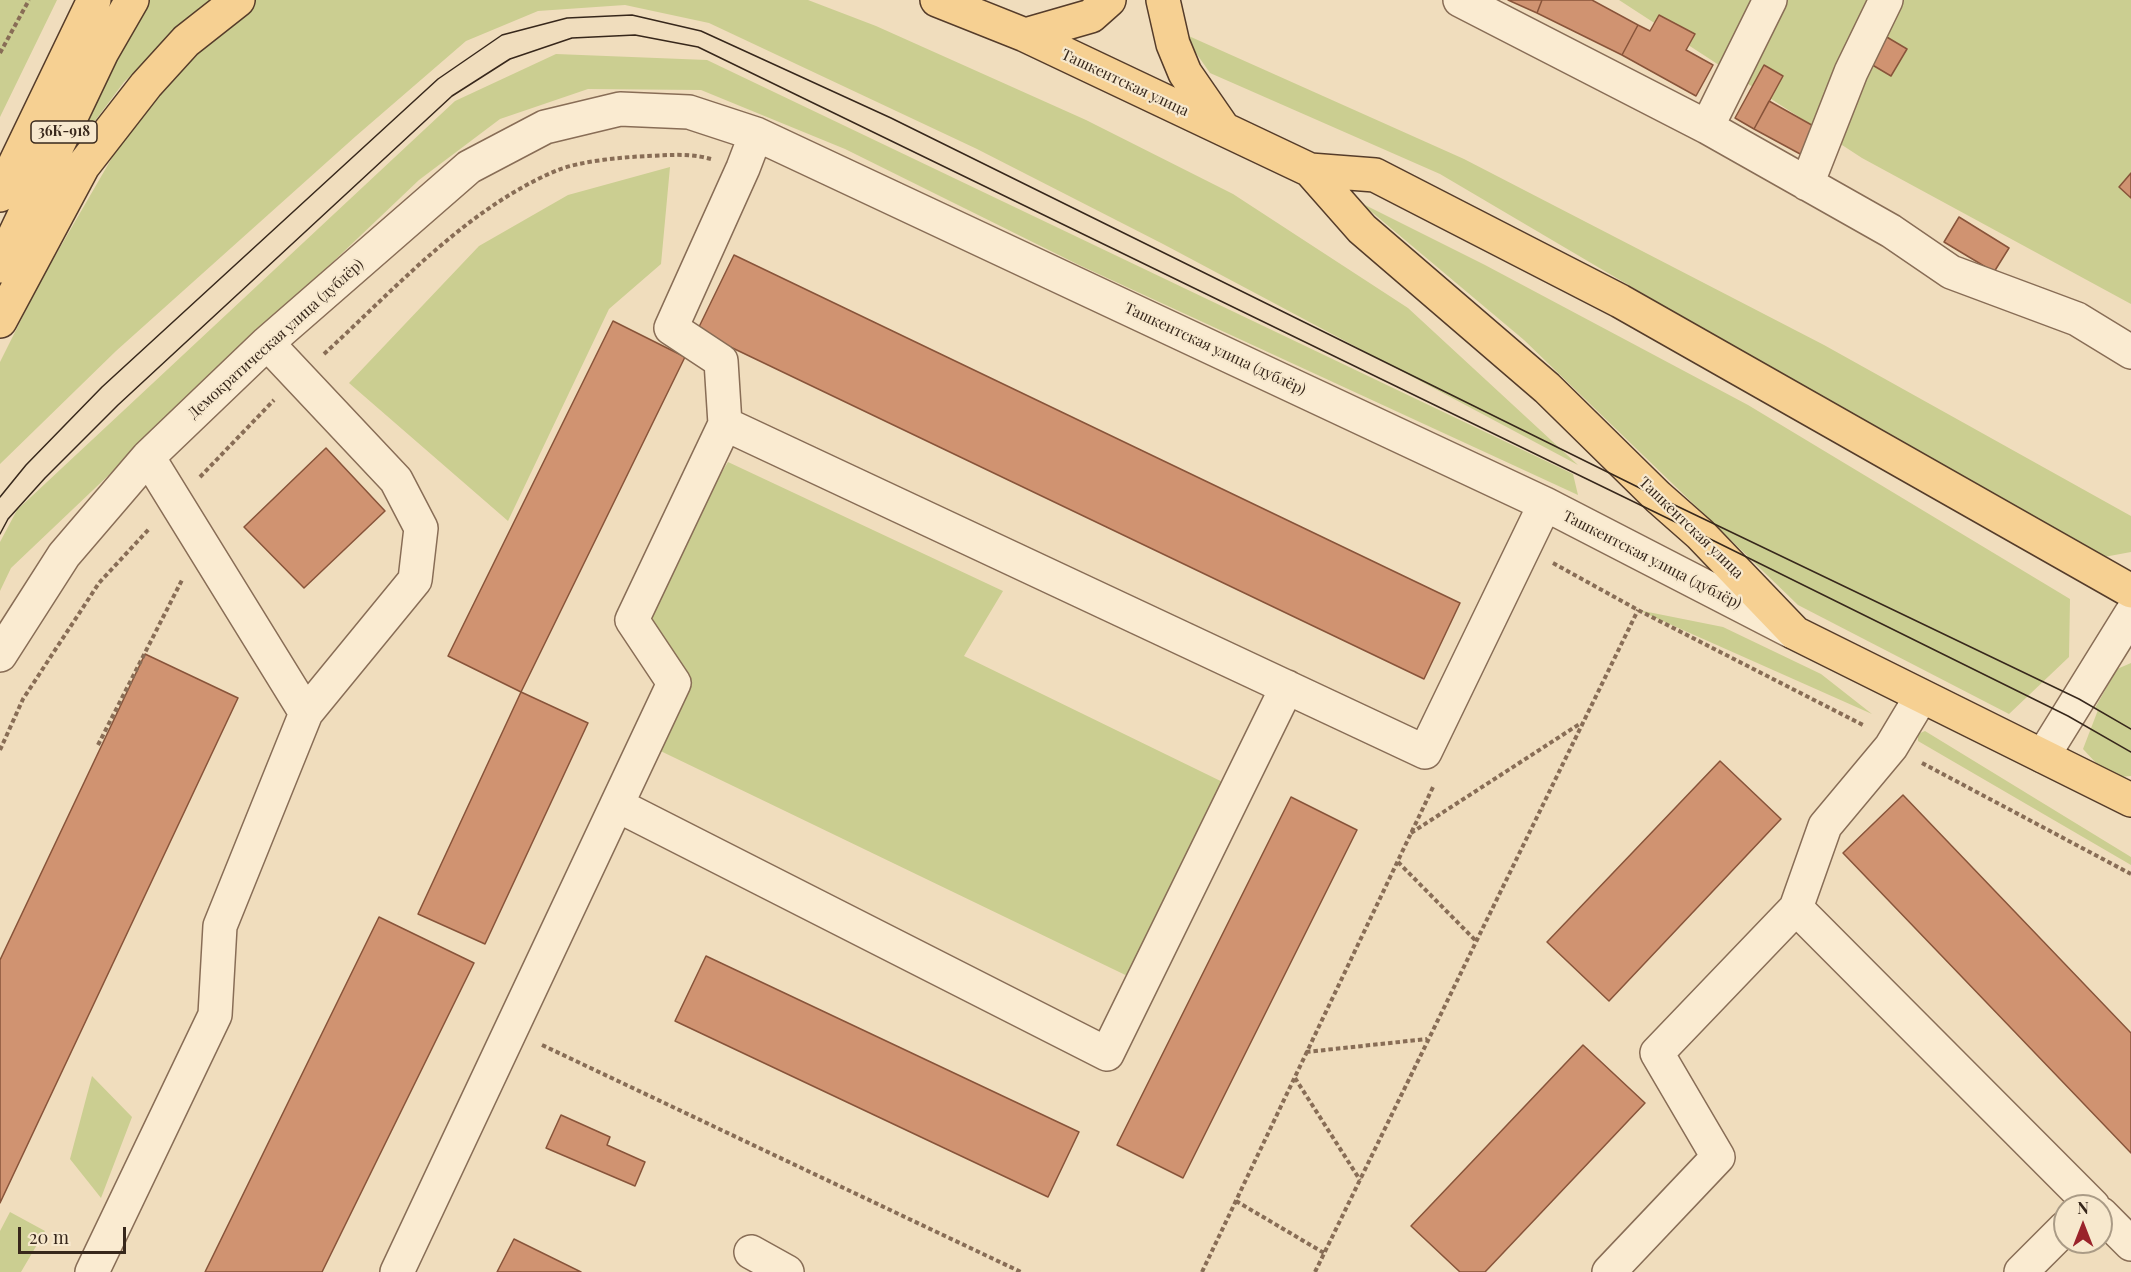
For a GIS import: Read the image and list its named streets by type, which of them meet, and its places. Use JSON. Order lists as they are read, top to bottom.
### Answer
{
  "streets": {
    "main road": ["Ташкентская улица", "36К-918"],
    "street": ["Демократическая улица (дублёр)", "Ташкентская улица (дублёр)"]
  },
  "crossings": [
    ["Ташкентская улица", "Ташкентская улица (дублёр)"],
    ["Демократическая улица (дублёр)", "Ташкентская улица (дублёр)"]
  ],
  "scale_bar": "20 m",
  "north": "top"
}
